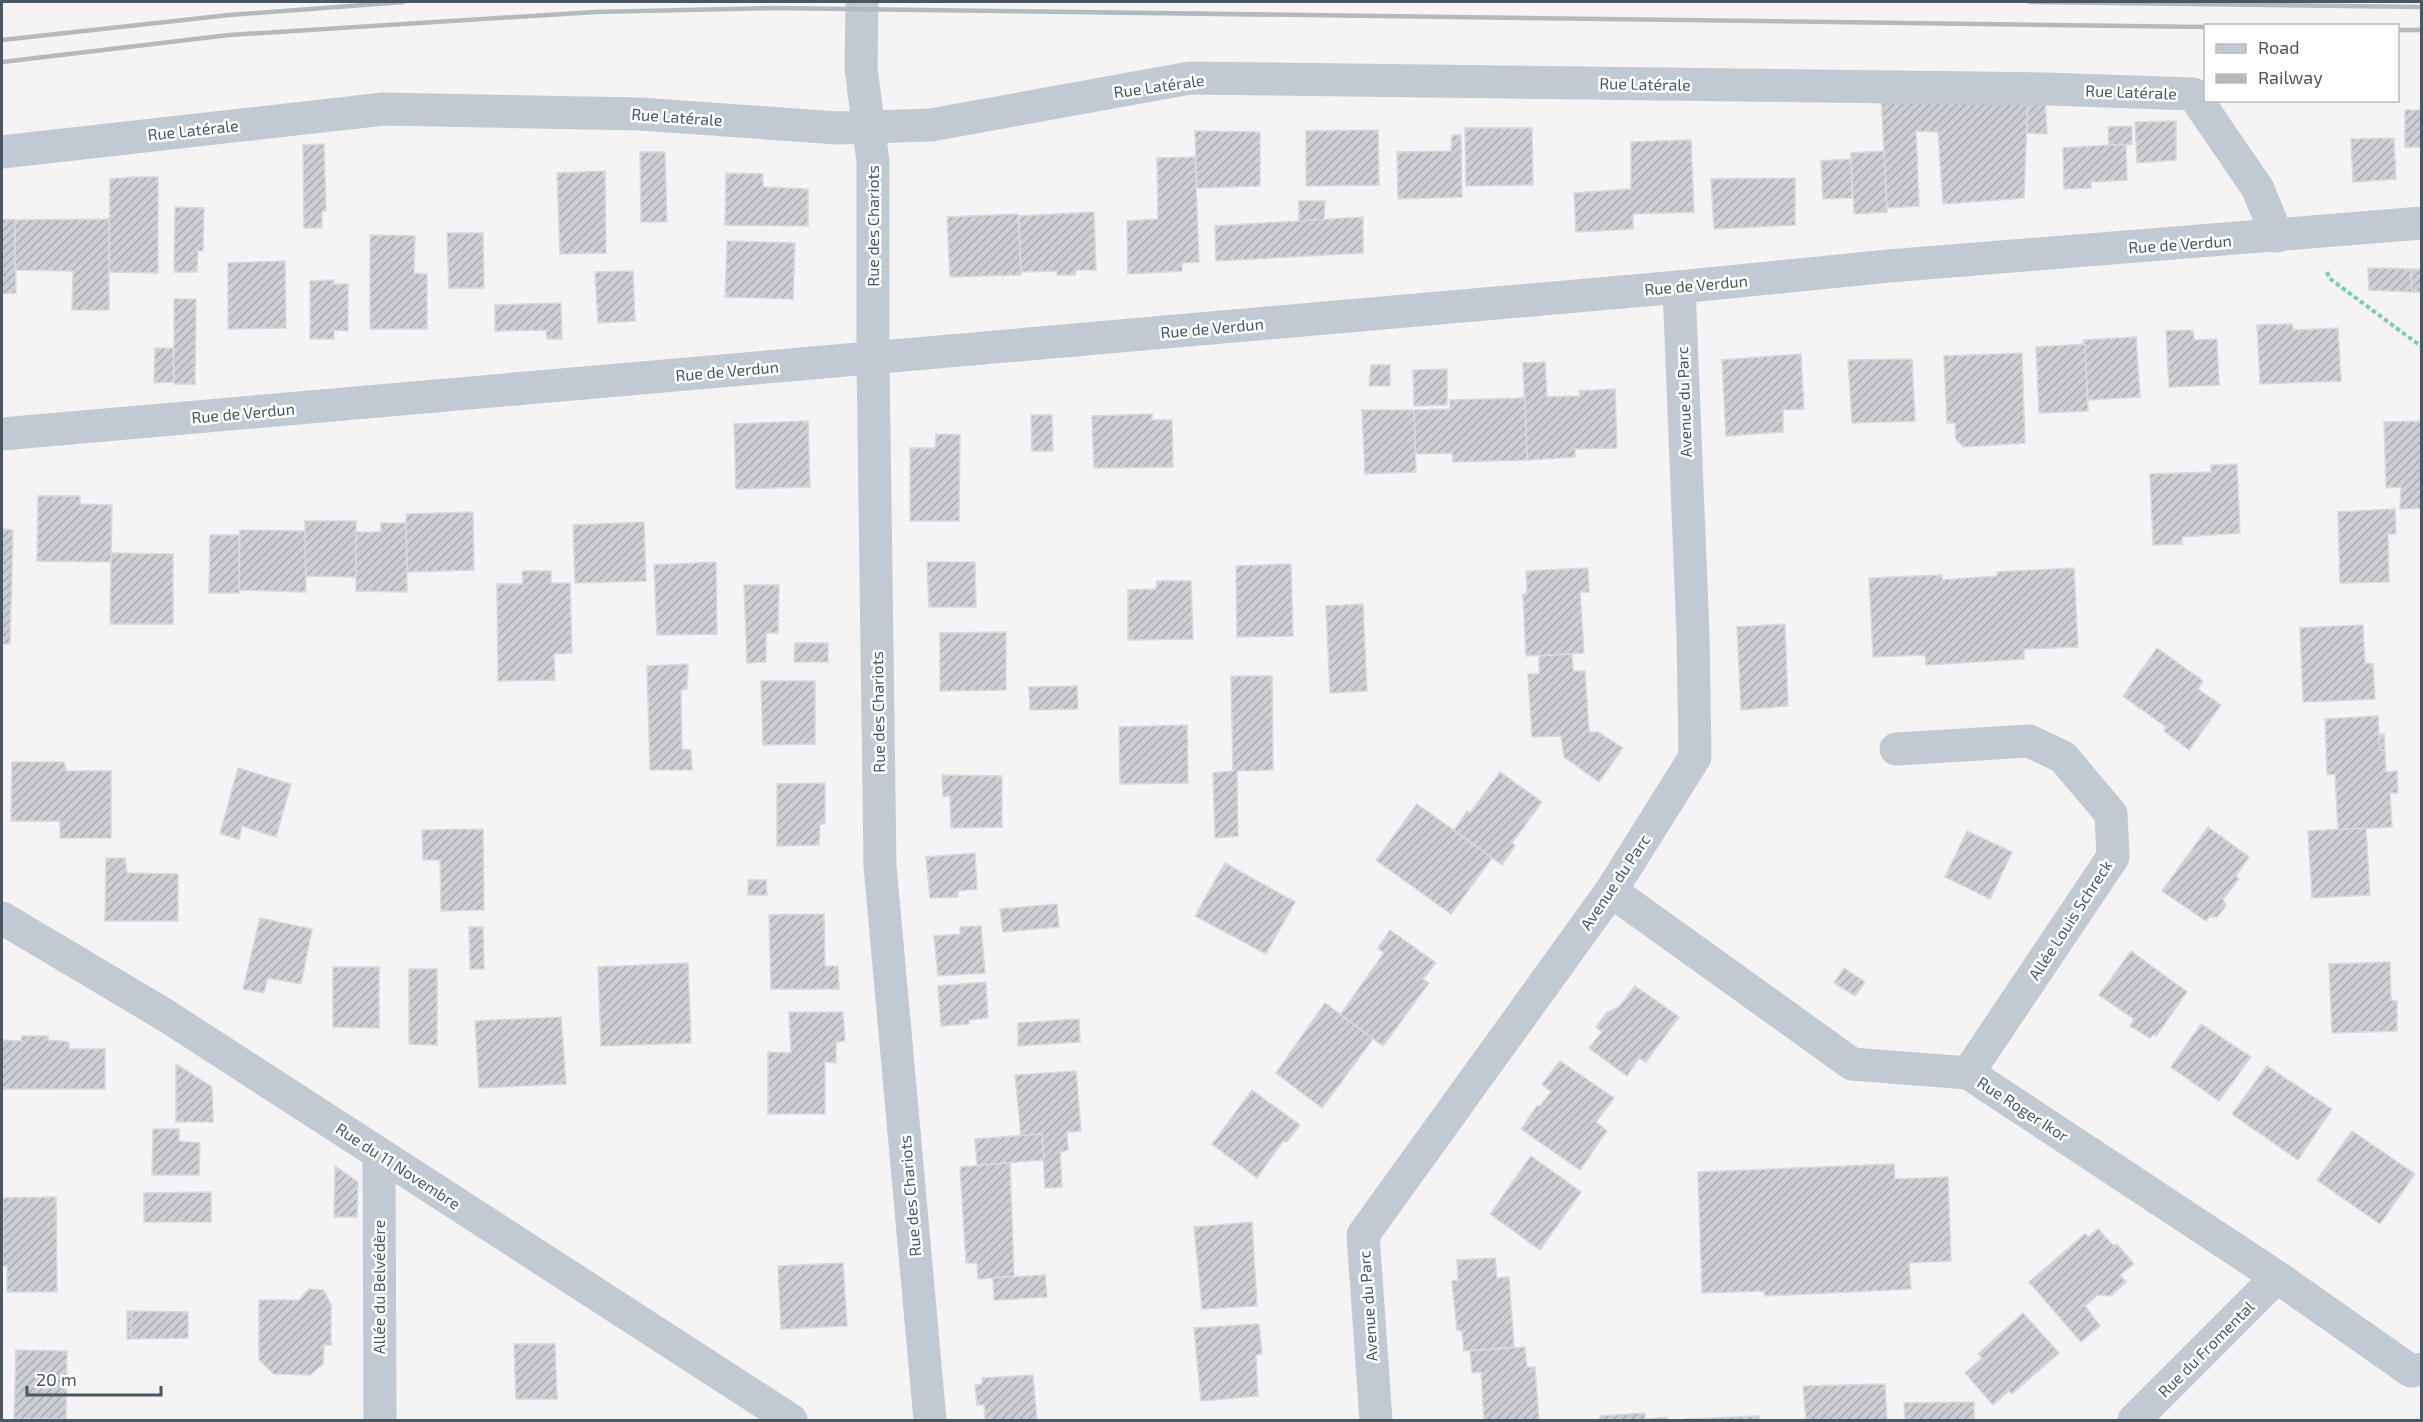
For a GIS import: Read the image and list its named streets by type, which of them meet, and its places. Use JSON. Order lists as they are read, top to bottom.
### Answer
{
  "streets": {
    "street": [
      "Rue Latérale",
      "Rue des Chariots",
      "Rue de Verdun",
      "Avenue du Parc",
      "Allée Louis Schreck",
      "Rue Roger Ikor",
      "Rue du 11 Novembre",
      "Allée du Belvédère",
      "Rue du Fromental"
    ]
  },
  "crossings": [
    ["Rue Latérale", "Rue des Chariots"],
    ["Rue Latérale", "Rue de Verdun"],
    ["Rue des Chariots", "Rue de Verdun"],
    ["Rue de Verdun", "Avenue du Parc"],
    ["Avenue du Parc", "Rue Roger Ikor"],
    ["Allée Louis Schreck", "Rue Roger Ikor"],
    ["Rue Roger Ikor", "Rue du Fromental"],
    ["Rue du 11 Novembre", "Allée du Belvédère"]
  ],
  "legend": ["Road", "Railway"],
  "scale_bar": "20 m"
}
